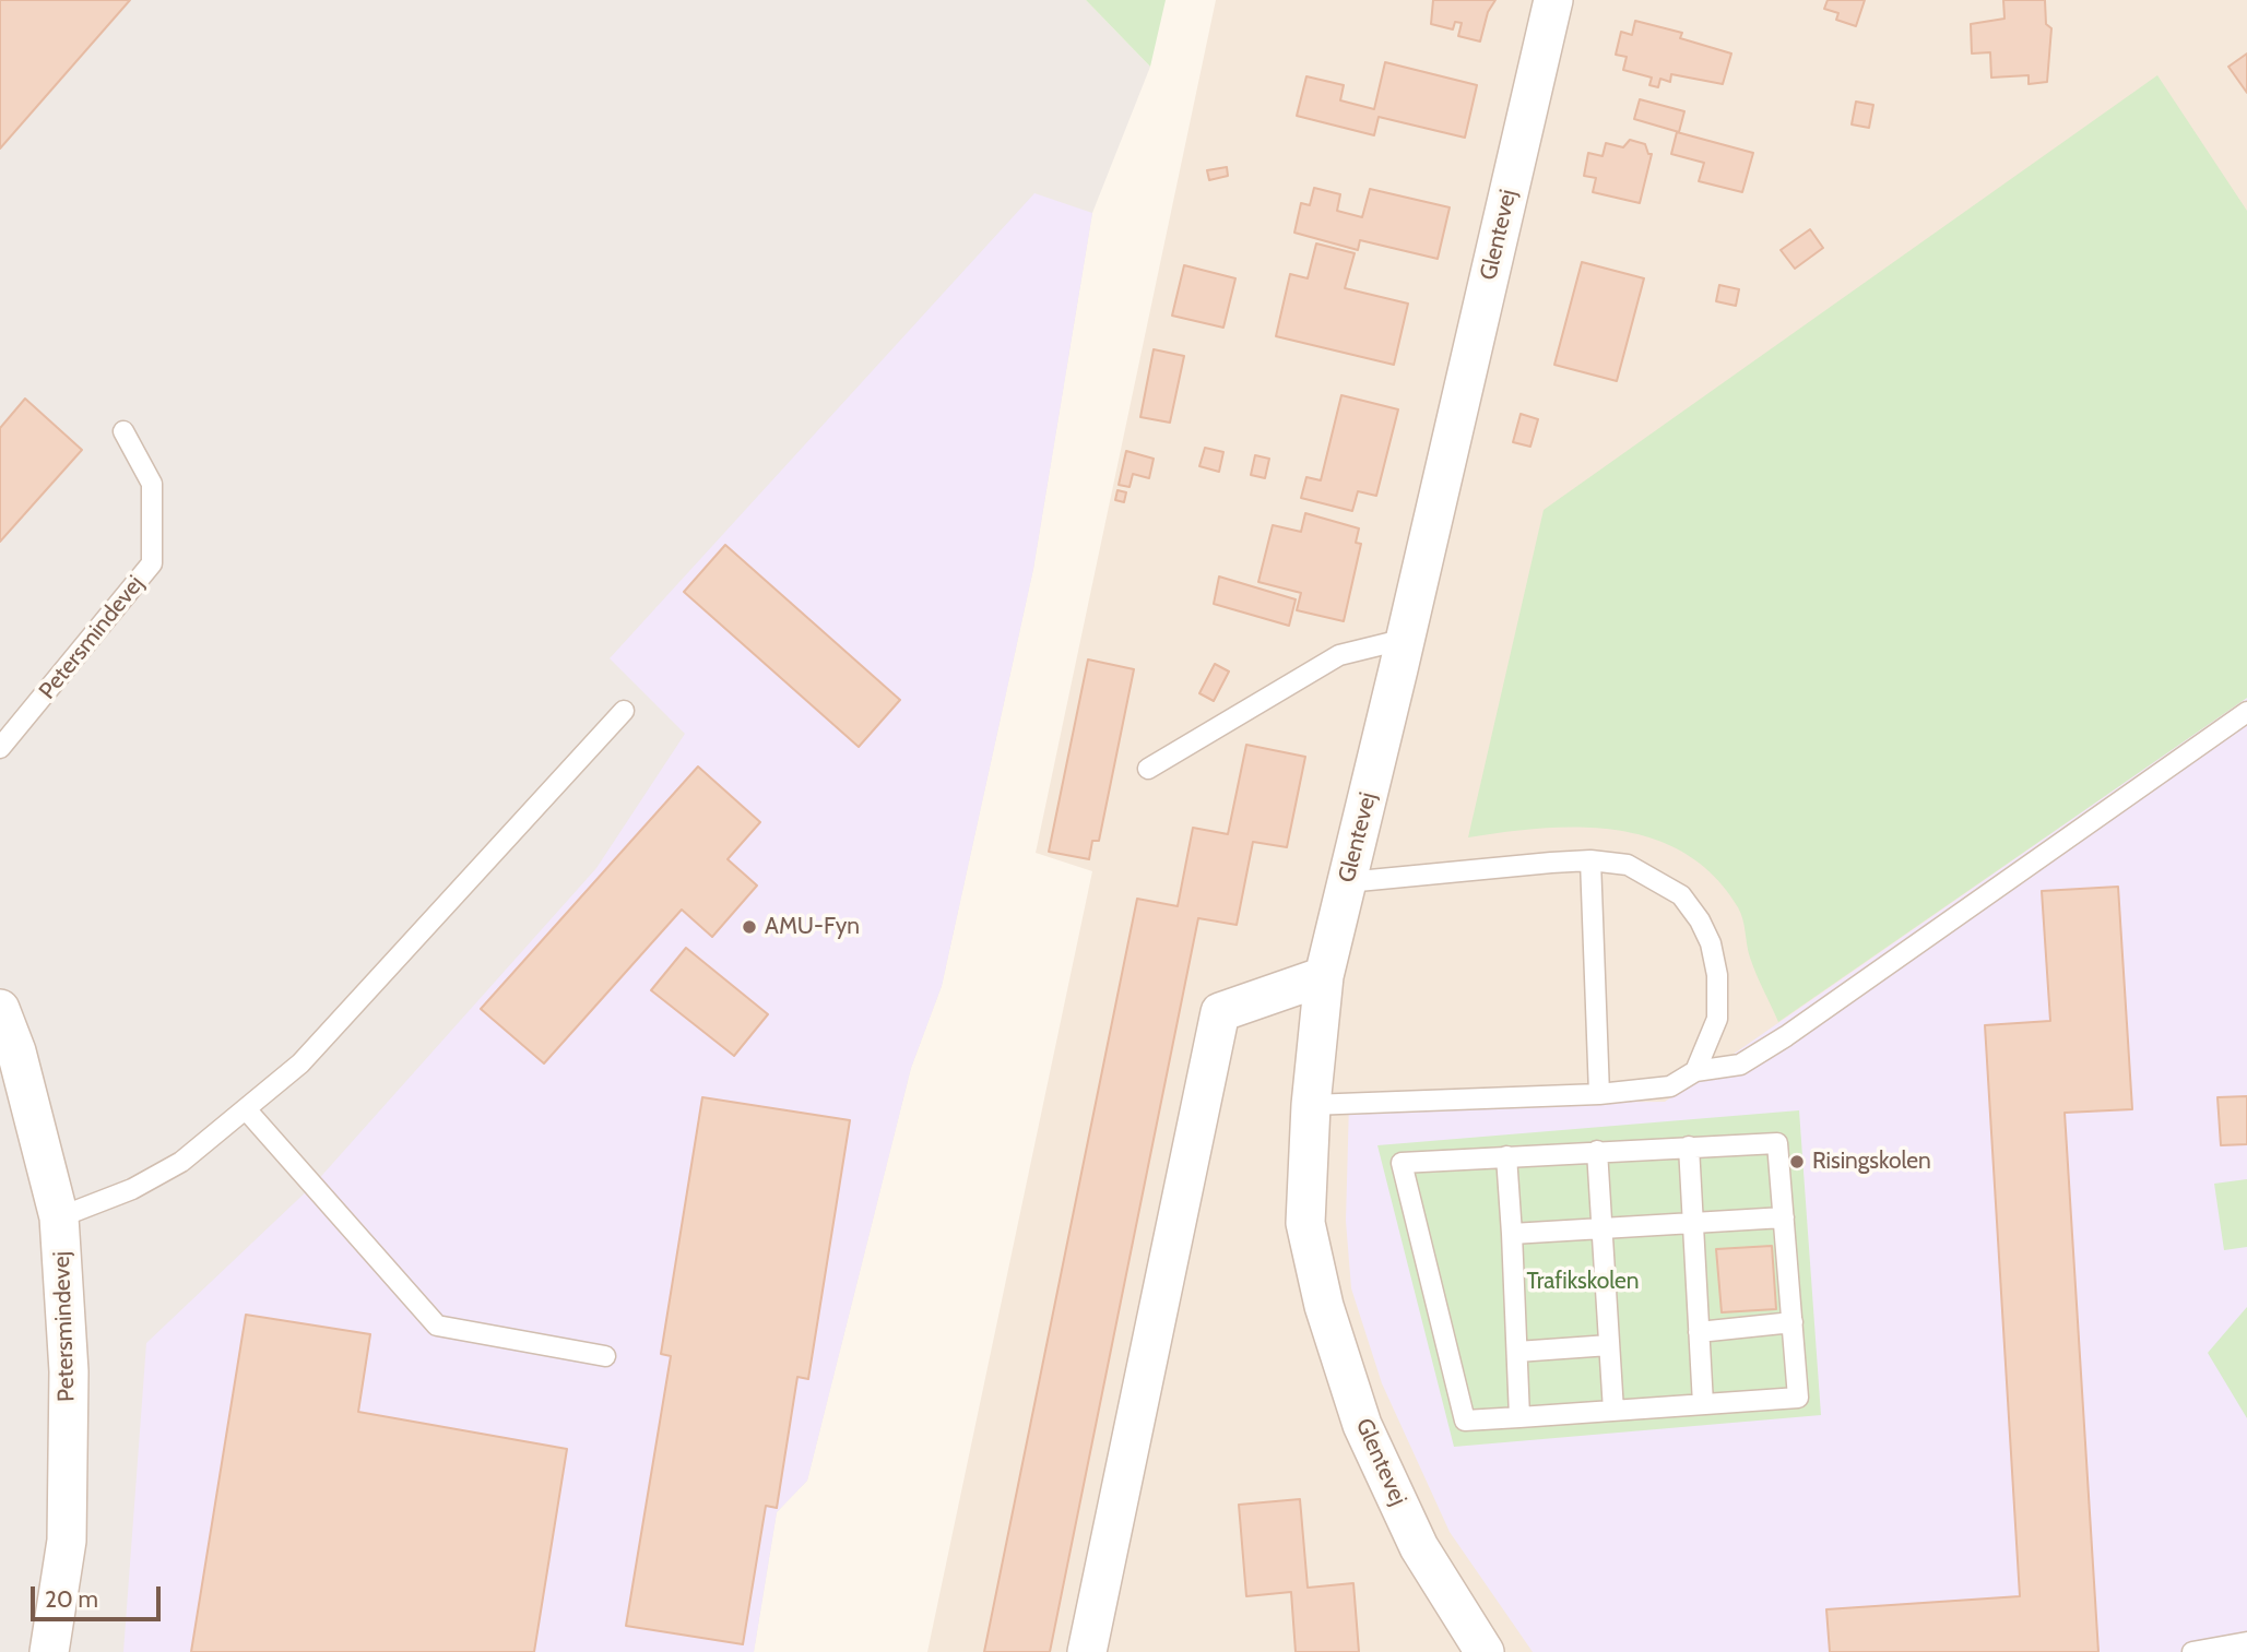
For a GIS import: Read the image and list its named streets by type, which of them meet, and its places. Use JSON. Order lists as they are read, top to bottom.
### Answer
{
  "streets": {
    "street": ["Glentevej", "Petersmindevej"]
  },
  "parks": ["Trafikskolen"],
  "places": ["AMU-Fyn", "Risingskolen"],
  "scale_bar": "20 m"
}
